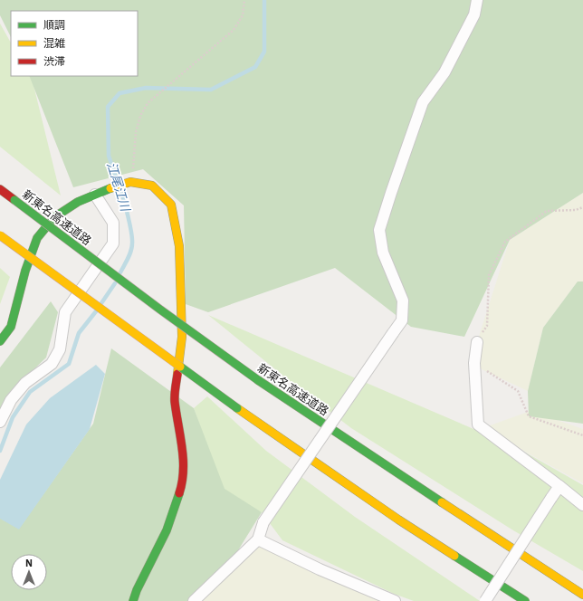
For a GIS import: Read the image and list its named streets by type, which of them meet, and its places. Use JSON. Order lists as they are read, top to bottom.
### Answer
{
  "streets": {
    "main road": ["新東名高速道路"]
  },
  "water": ["江尾江川"],
  "legend": ["順調", "混雑", "渋滞"],
  "north": "top"
}
